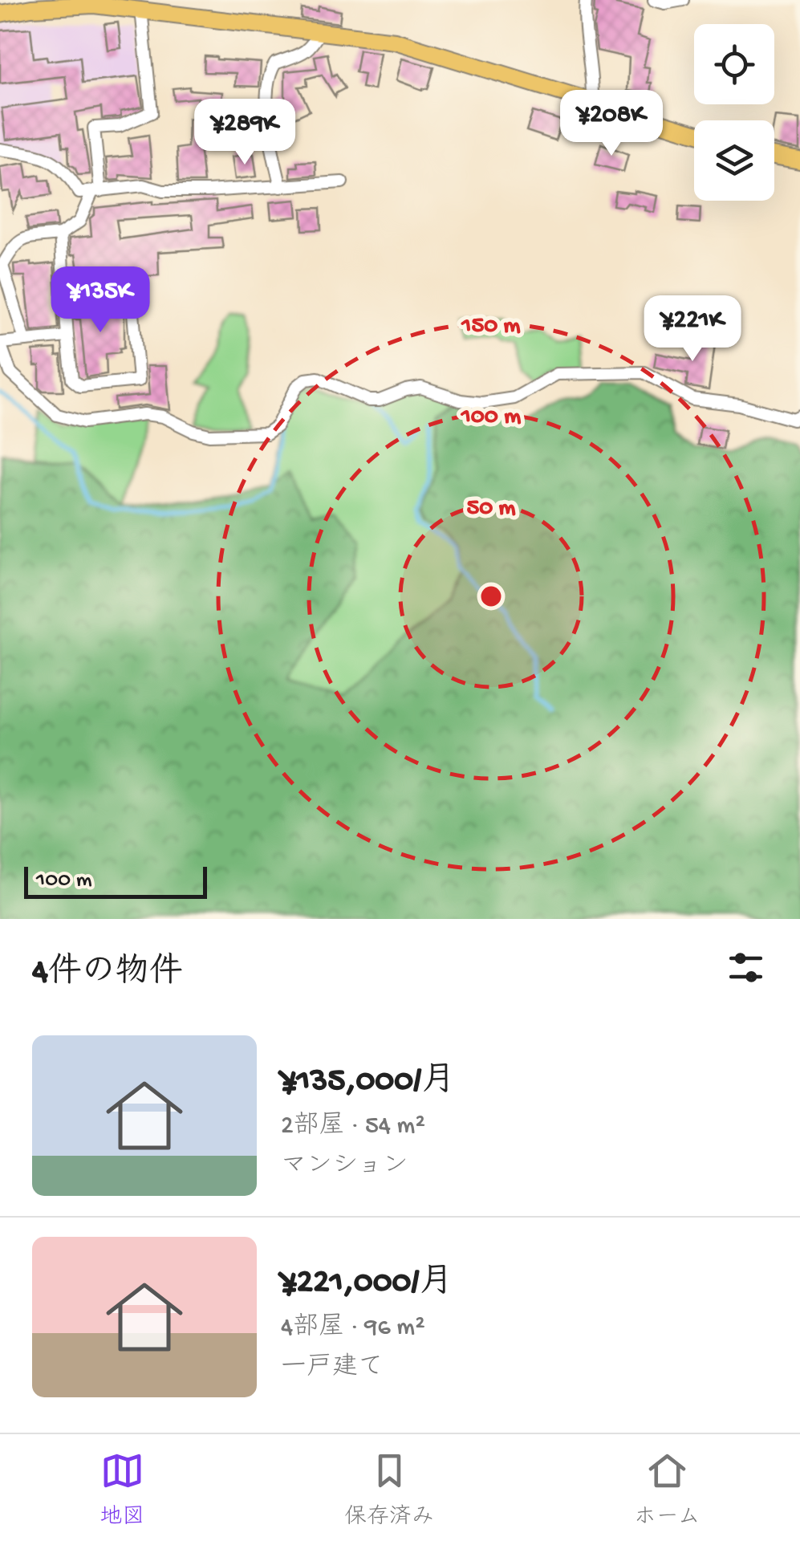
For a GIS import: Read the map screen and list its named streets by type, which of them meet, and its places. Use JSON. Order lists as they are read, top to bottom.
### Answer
{
  "scale_bar": "100 m",
  "page": {
    "price": [
      "¥208K",
      "¥289K",
      "¥135K",
      "¥221K"
    ],
    "scale": "100 m",
    "heading": "4件の物件",
    "list": [
      {
        "name": "¥135,000/月",
        "note": "2部屋 · 54 m² · マンション"
      },
      {
        "name": "¥221,000/月",
        "note": "4部屋 · 96 m² · 一戸建て"
      }
    ],
    "tabs": ["地図", "保存済み", "ホーム"]
  },
  "rings": ["150 m", "100 m", "50 m"]
}
